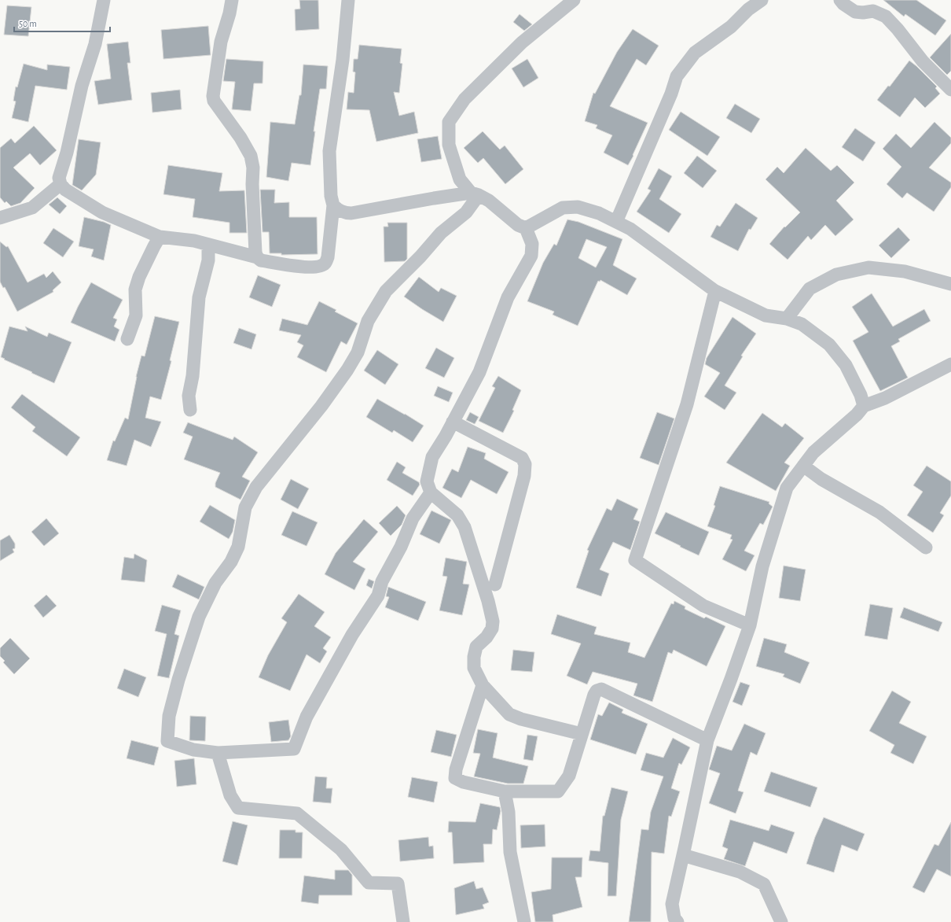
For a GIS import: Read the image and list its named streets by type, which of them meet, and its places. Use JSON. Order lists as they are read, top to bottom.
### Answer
{
  "scale_bar": "50 m"
}
